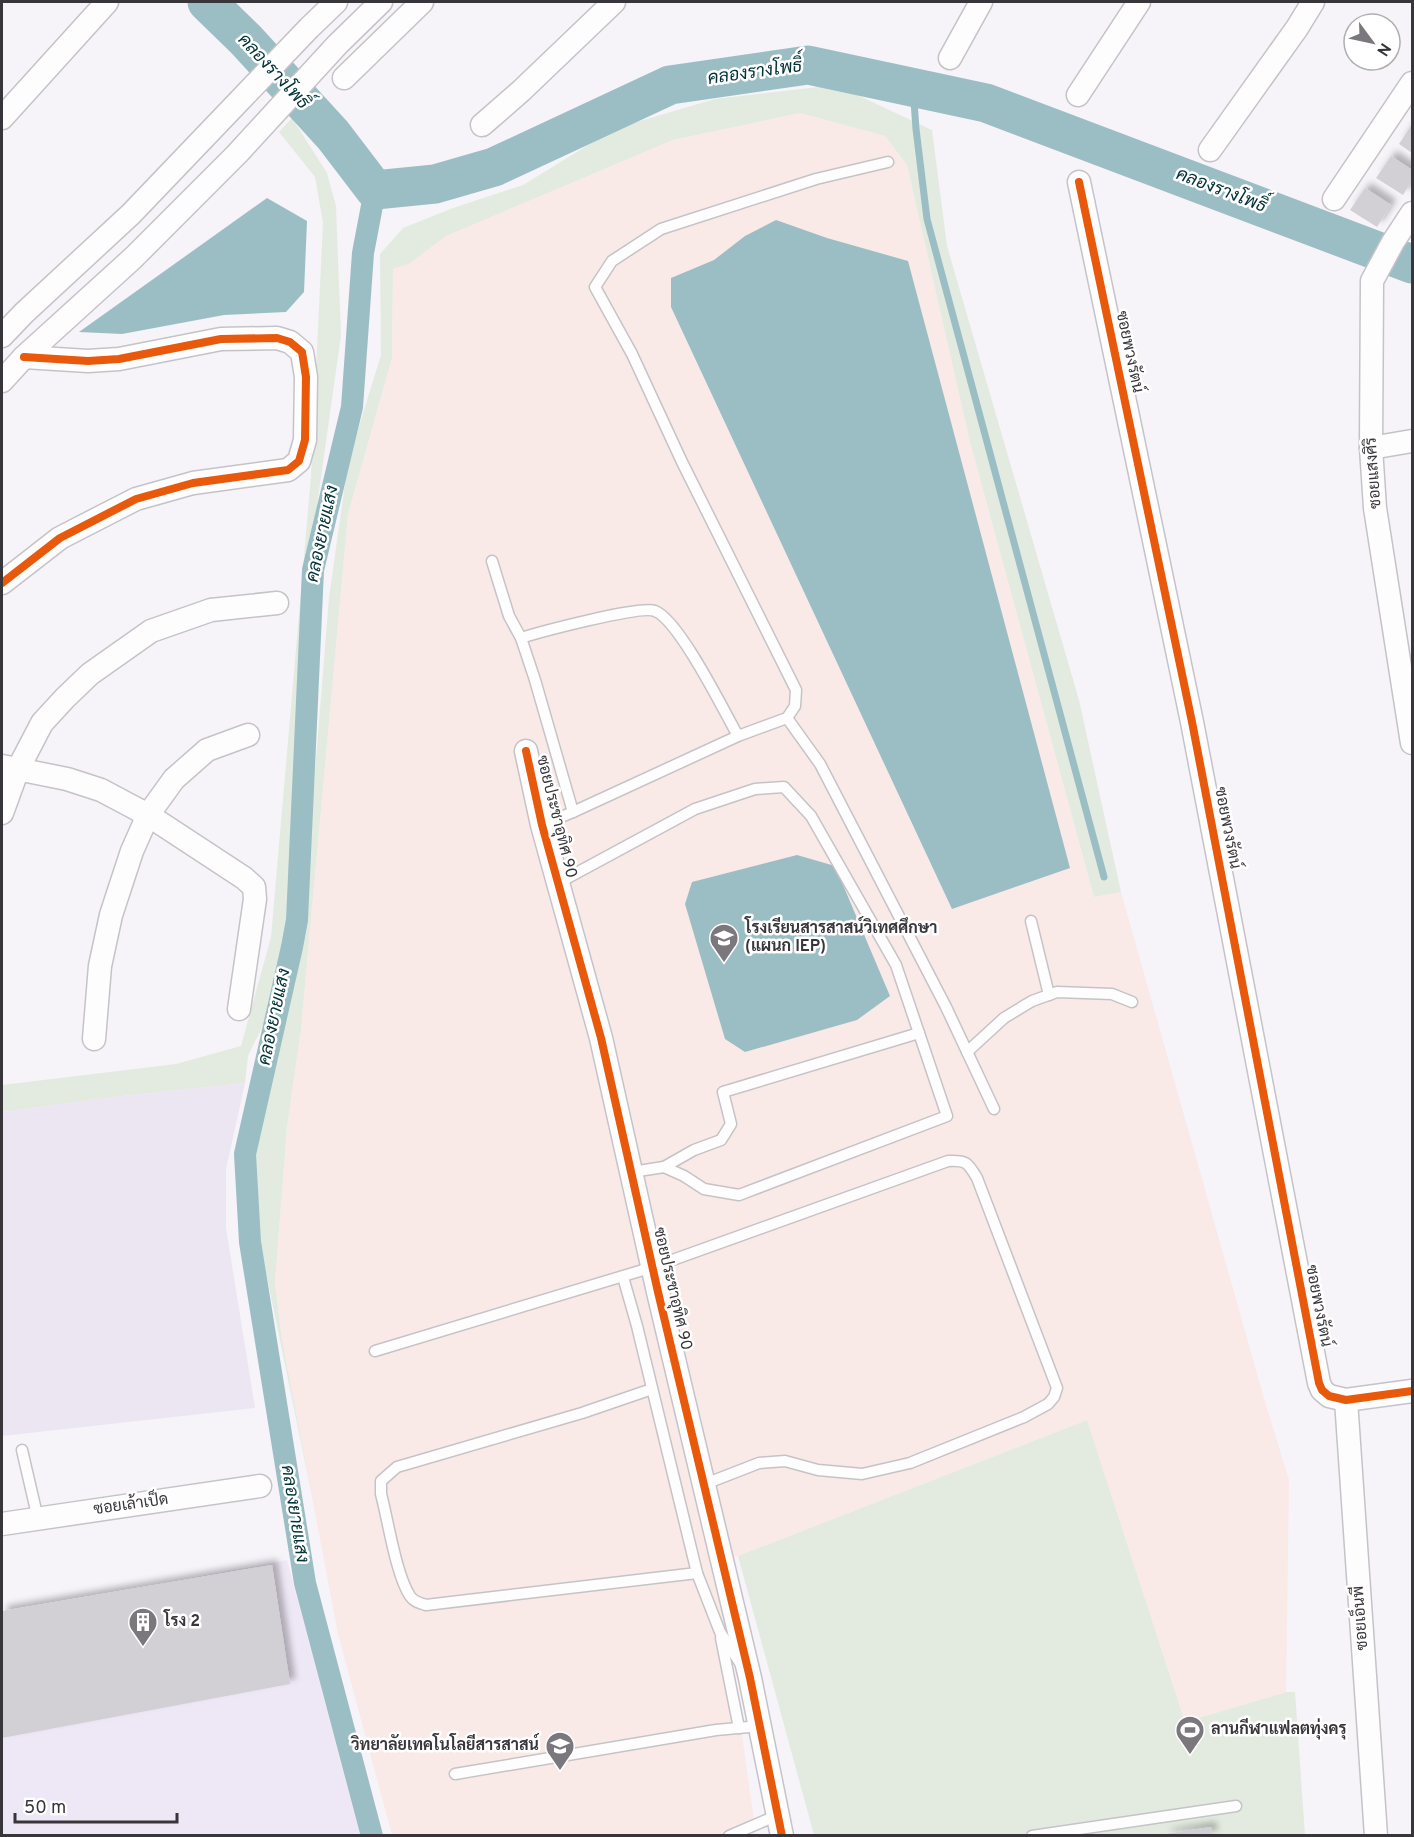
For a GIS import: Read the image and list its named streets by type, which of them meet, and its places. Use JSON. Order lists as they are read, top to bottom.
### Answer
{
  "streets": {
    "street": [
      "ซอยพวงรัตน์",
      "ซอยแสงศิริ",
      "ซอยประชาอุทิศ 90",
      "ซอยเล้าเป็ด",
      "ซอยเอ็นพี"
    ]
  },
  "crossings": [
    ["ซอยพวงรัตน์", "ซอยเอ็นพี"]
  ],
  "water": ["คลองรางโพธิ์", "คลองยายแสง"],
  "places": {
    "school or university": ["โรงเรียนสารสาสน์วิเทศศึกษา (แผนก IEP)", "วิทยาลัยเทคโนโลยีสารสาสน์"],
    "building": ["โรง 2"],
    "sports": ["ลานกีฬาแฟลตทุ่งครุ"]
  },
  "scale_bar": "50 m",
  "north": "bottom right"
}
